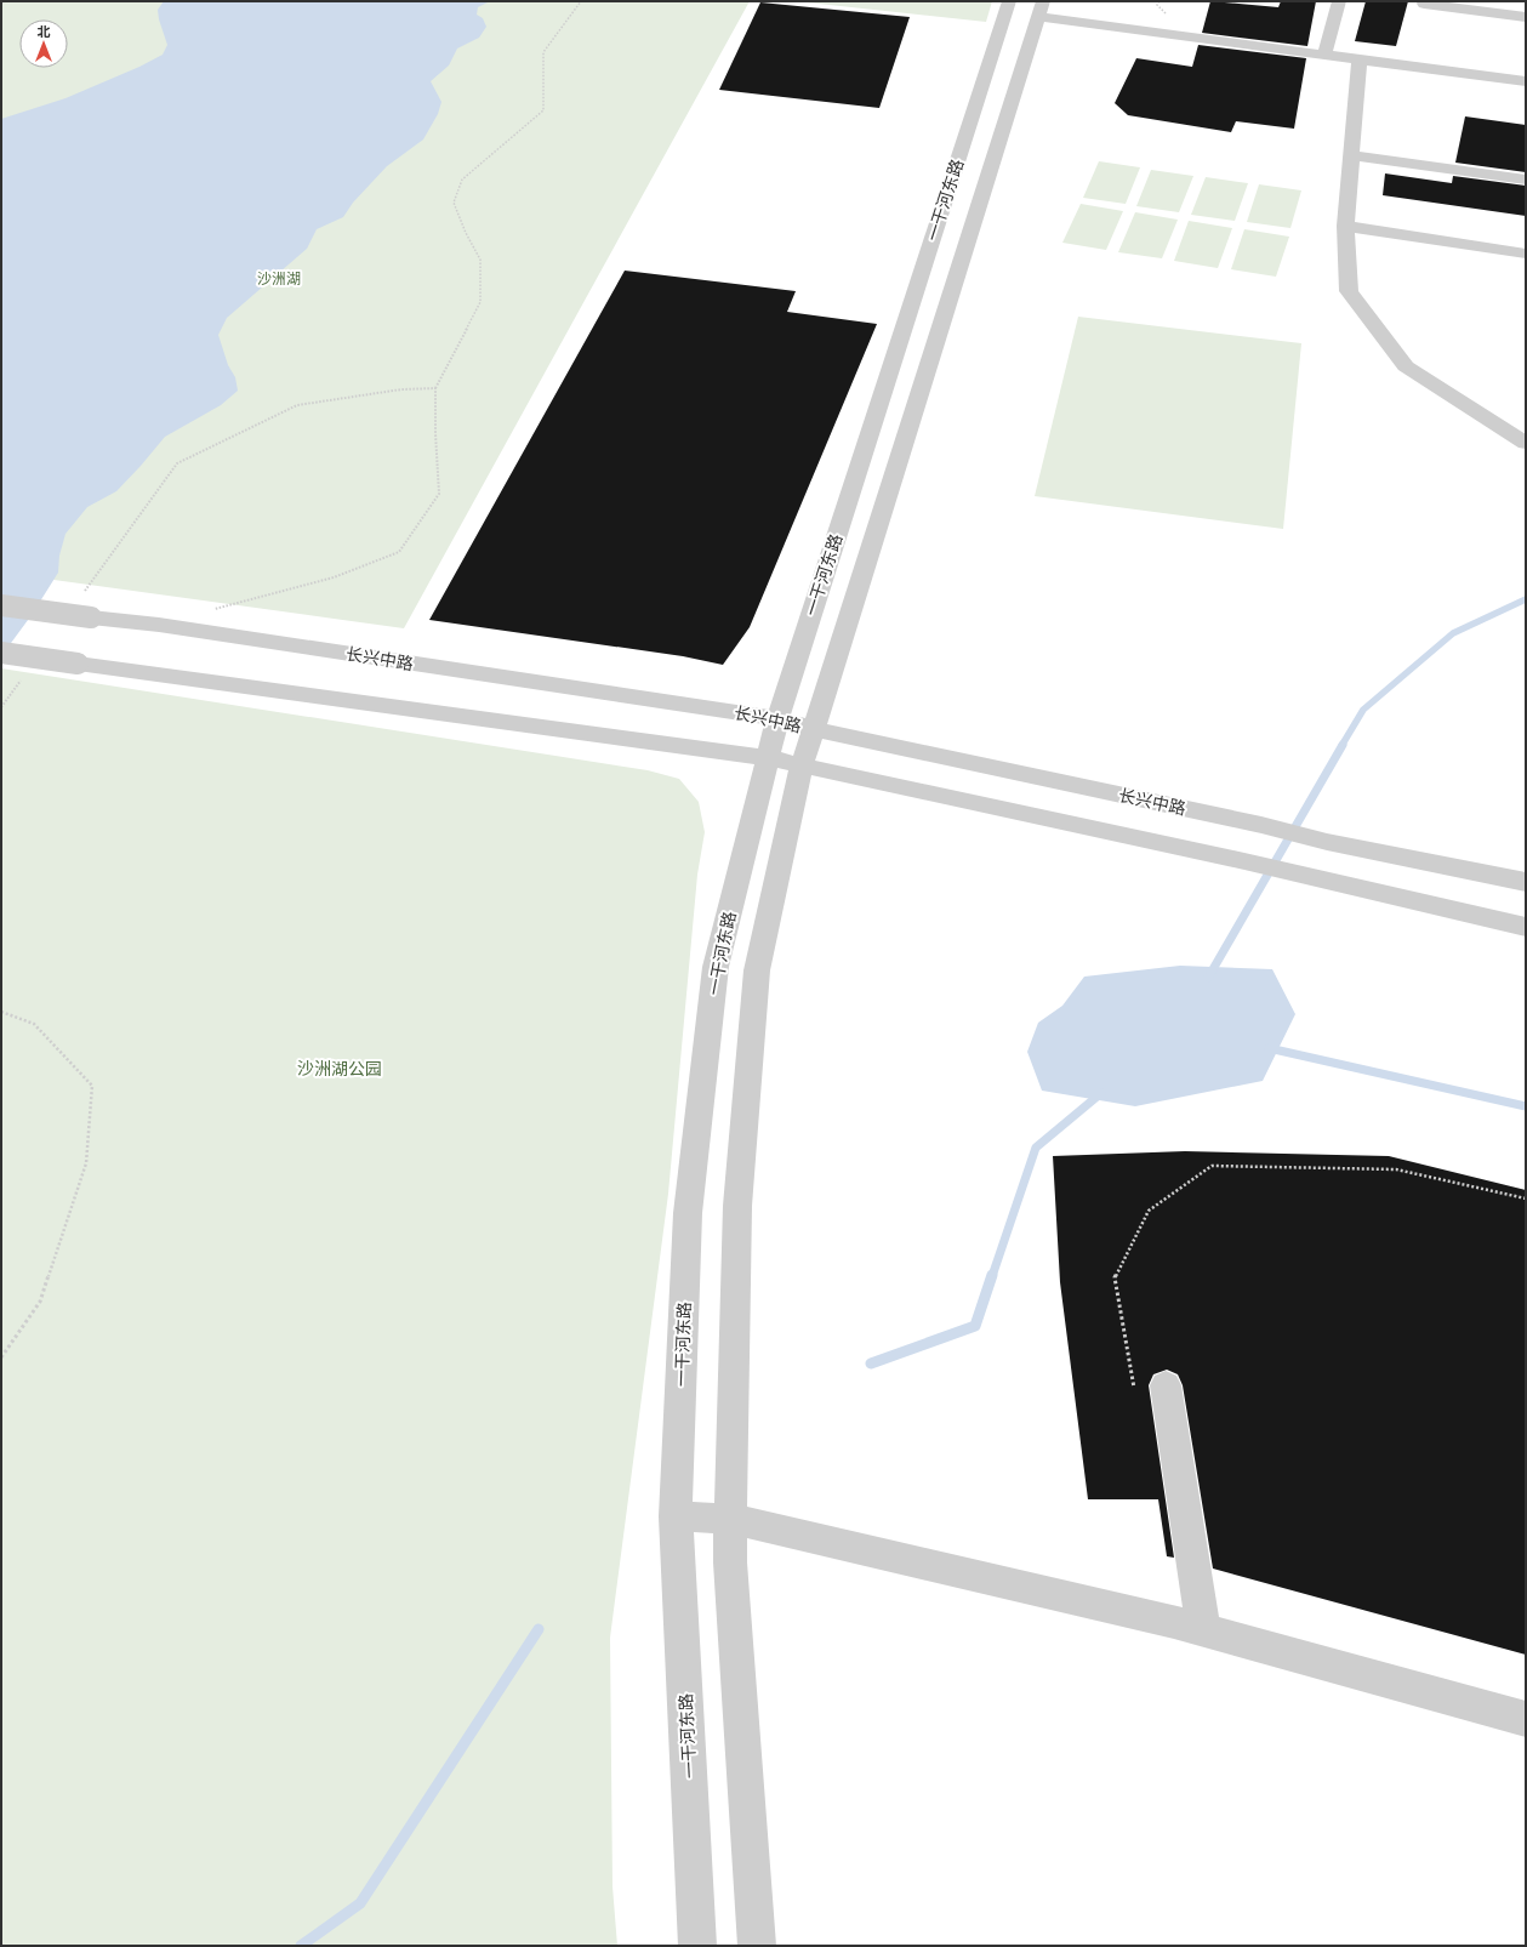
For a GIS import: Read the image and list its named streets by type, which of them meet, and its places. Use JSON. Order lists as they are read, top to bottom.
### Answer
{
  "streets": {
    "street": ["一干河东路", "长兴中路"]
  },
  "crossings": [
    ["一干河东路", "长兴中路"]
  ],
  "parks": ["沙洲湖", "沙洲湖公园"],
  "north": "top"
}
